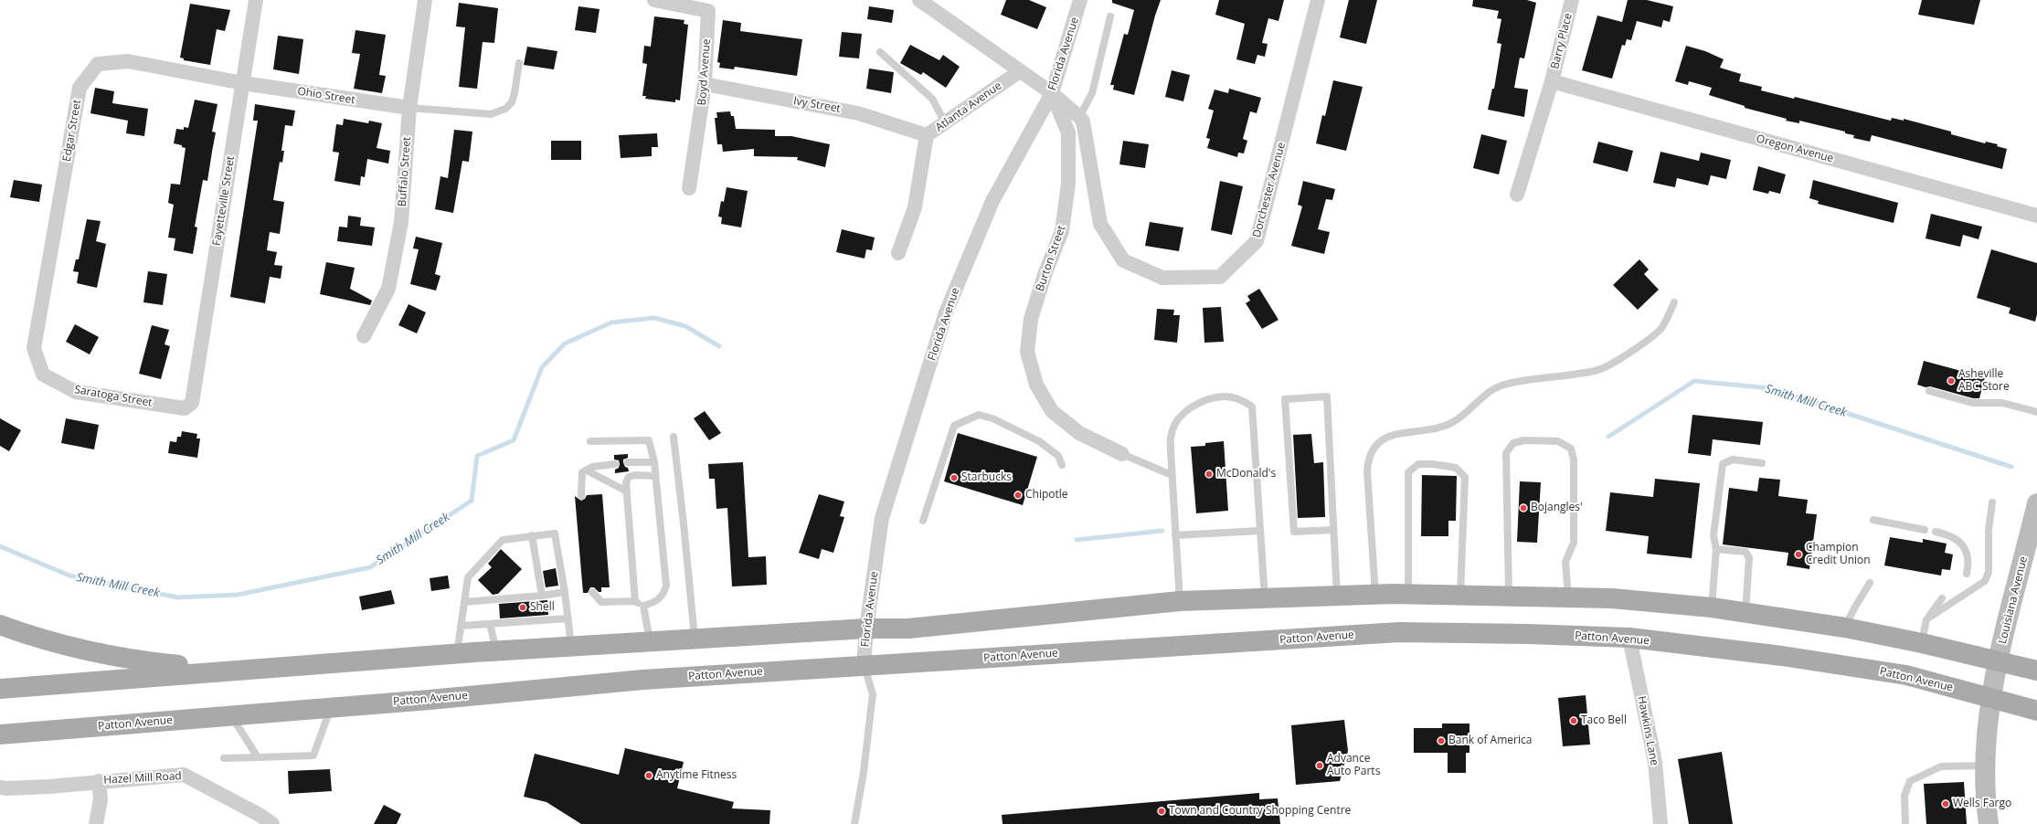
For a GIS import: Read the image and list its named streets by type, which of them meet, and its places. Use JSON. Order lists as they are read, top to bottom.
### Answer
{
  "streets": {
    "main road": ["Patton Avenue"],
    "street": [
      "Barry Place",
      "Florida Avenue",
      "Boyd Avenue",
      "Ohio Street",
      "Ivy Street",
      "Atlanta Avenue",
      "Edgar Street",
      "Oregon Avenue",
      "Buffalo Street",
      "Dorchester Avenue",
      "Fayetteville Street",
      "Burton Street",
      "Saratoga Street",
      "Louisiana Avenue",
      "Hawkins Lane",
      "Hazel Mill Road"
    ]
  },
  "crossings": [
    ["Barry Place", "Oregon Avenue"],
    ["Florida Avenue", "Burton Street"],
    ["Florida Avenue", "Patton Avenue"],
    ["Boyd Avenue", "Ivy Street"],
    ["Ohio Street", "Edgar Street"],
    ["Ohio Street", "Buffalo Street"],
    ["Ohio Street", "Fayetteville Street"],
    ["Ivy Street", "Atlanta Avenue"],
    ["Edgar Street", "Fayetteville Street"],
    ["Edgar Street", "Saratoga Street"],
    ["Fayetteville Street", "Saratoga Street"],
    ["Louisiana Avenue", "Patton Avenue"],
    ["Patton Avenue", "Hawkins Lane"]
  ],
  "water": ["Smith Mill Creek"],
  "places": [
    "Asheville ABC Store",
    "McDonald's",
    "Starbucks",
    "Chipotle",
    "Bojangles'",
    "Champion Credit Union",
    "Shell",
    "Taco Bell",
    "Bank of America",
    "Advance Auto Parts",
    "Anytime Fitness",
    "Wells Fargo",
    "Town and Country Shopping Centre"
  ]
}
